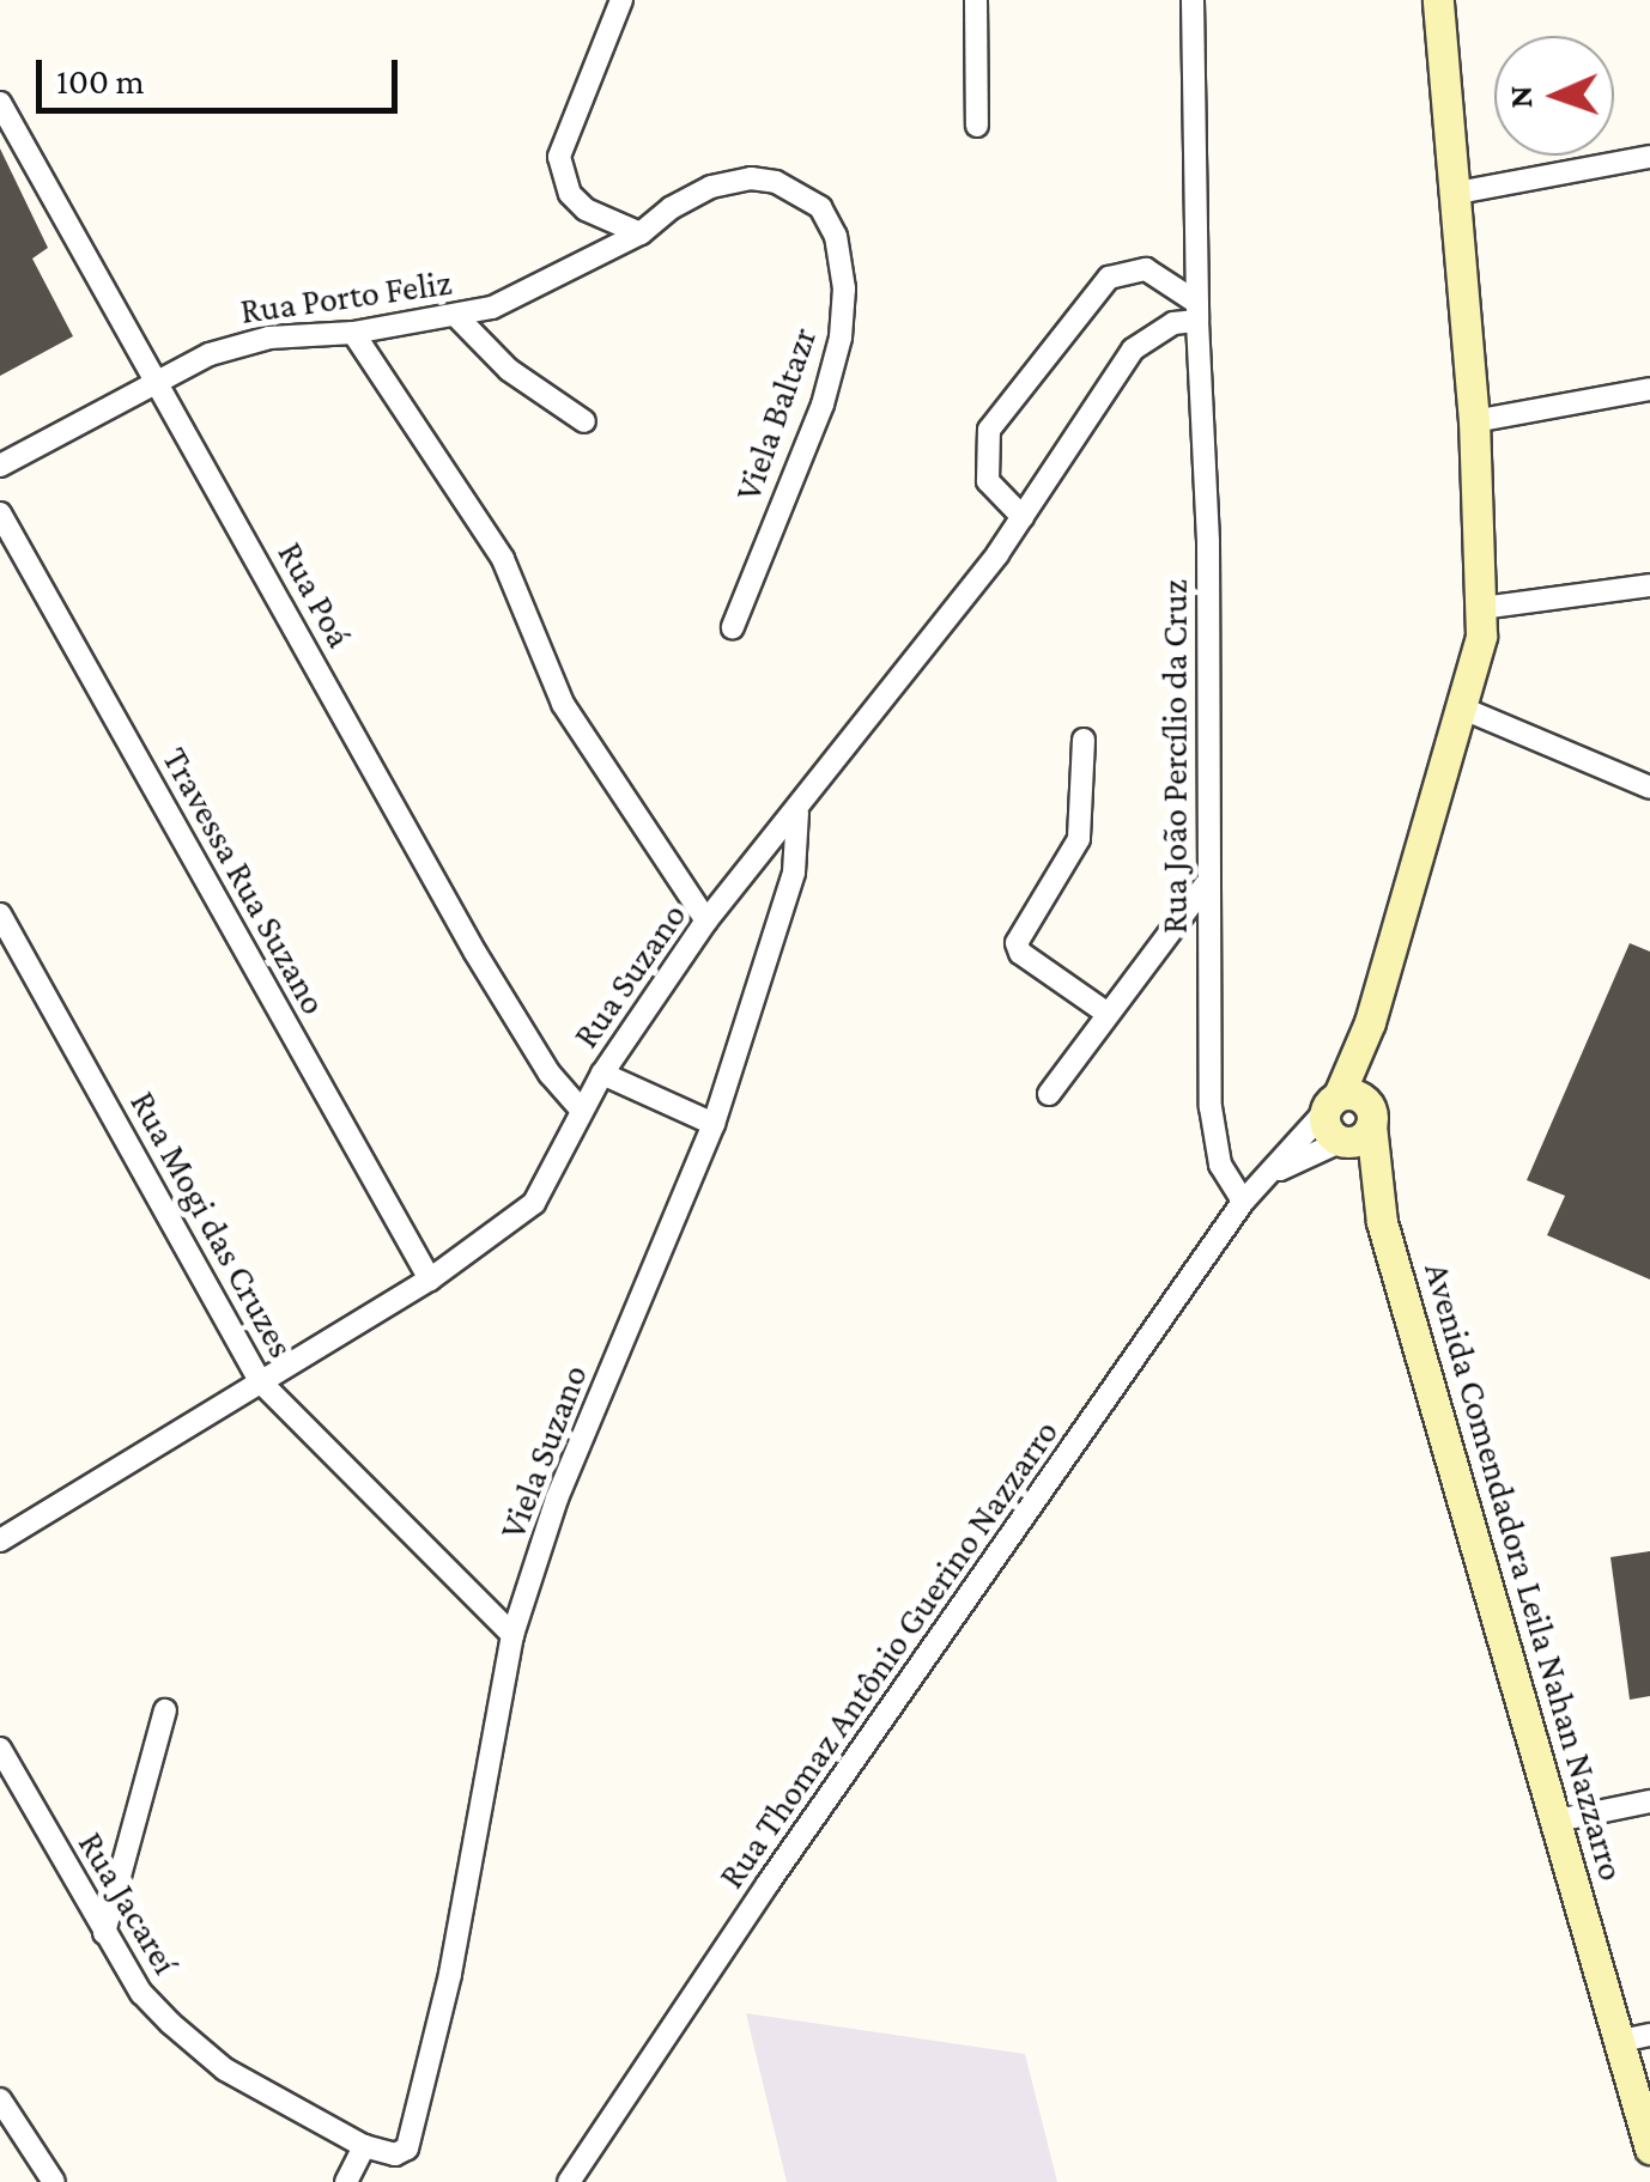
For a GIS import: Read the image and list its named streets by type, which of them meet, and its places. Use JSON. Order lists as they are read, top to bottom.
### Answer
{
  "streets": {
    "main road": ["Avenida Comendadora Leila Nahan Nazzarro"],
    "street": [
      "Rua Porto Feliz",
      "Viela Baltazr",
      "Rua Poá",
      "Rua João Percílio da Cruz",
      "Travessa Rua Suzano",
      "Rua Suzano",
      "Rua Mogi das Cruzes",
      "Viela Suzano",
      "Rua Thomaz Antônio Guerino Nazzarro",
      "Rua Jacareí"
    ]
  },
  "crossings": [
    ["Rua Porto Feliz", "Viela Baltazr"],
    ["Rua Porto Feliz", "Rua Poá"],
    ["Rua Poá", "Rua Suzano"],
    ["Rua João Percílio da Cruz", "Rua Suzano"],
    ["Rua João Percílio da Cruz", "Rua Thomaz Antônio Guerino Nazzarro"],
    ["Travessa Rua Suzano", "Rua Suzano"],
    ["Rua Suzano", "Rua Mogi das Cruzes"],
    ["Rua Suzano", "Viela Suzano"],
    ["Rua Mogi das Cruzes", "Viela Suzano"],
    ["Viela Suzano", "Rua Jacareí"],
    ["Avenida Comendadora Leila Nahan Nazzarro", "Rua Thomaz Antônio Guerino Nazzarro"]
  ],
  "scale_bar": "100 m",
  "north": "left"
}
